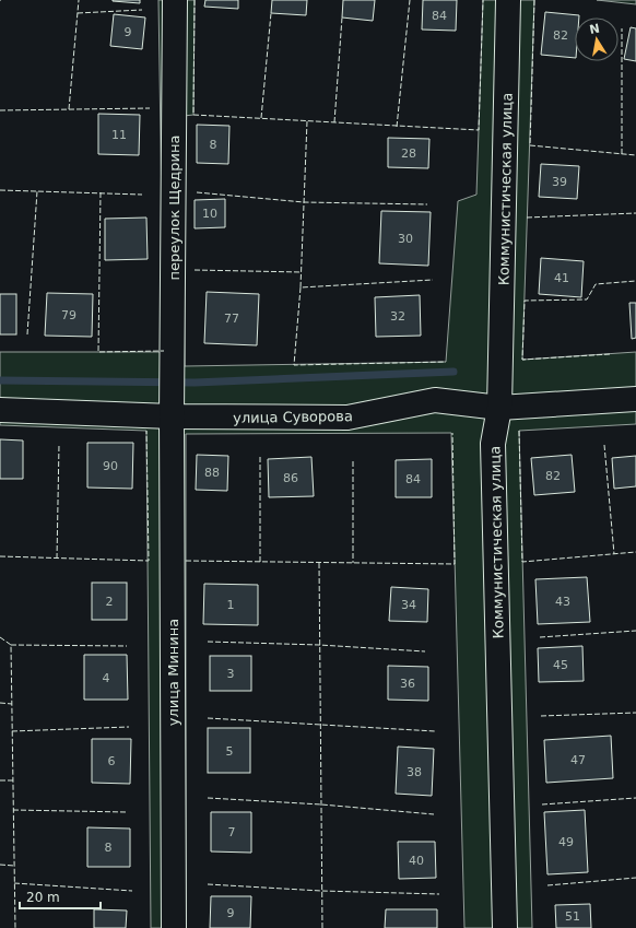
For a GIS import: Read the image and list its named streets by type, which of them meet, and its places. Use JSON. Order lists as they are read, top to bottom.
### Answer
{
  "streets": {
    "street": [
      "Коммунистическая улица",
      "переулок Щедрина",
      "улица Суворова",
      "улица Минина"
    ]
  },
  "crossings": [
    ["Коммунистическая улица", "улица Суворова"],
    ["переулок Щедрина", "улица Суворова"],
    ["переулок Щедрина", "улица Минина"],
    ["улица Суворова", "улица Минина"]
  ],
  "house_numbers": [
    "84",
    "9",
    "82",
    "11",
    "8",
    "28",
    "39",
    "10",
    "30",
    "41",
    "79",
    "32",
    "77",
    "90",
    "88",
    "82",
    "86",
    "84",
    "2",
    "43",
    "1",
    "34",
    "45",
    "3",
    "4",
    "36",
    "5",
    "47",
    "6",
    "38",
    "7",
    "49",
    "8",
    "40",
    "9",
    "51"
  ],
  "scale_bar": "20 m",
  "north": "top"
}
